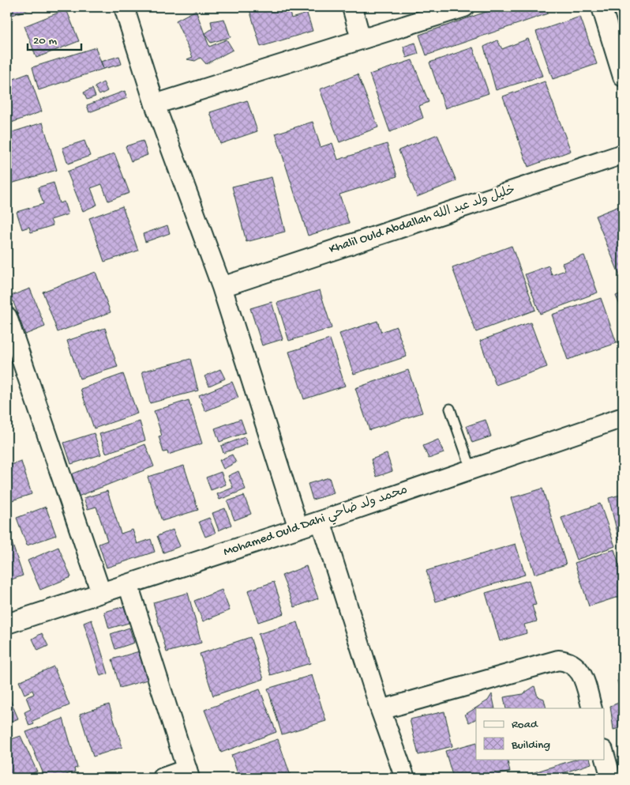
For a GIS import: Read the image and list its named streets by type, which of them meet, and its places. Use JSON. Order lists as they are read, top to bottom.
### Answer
{
  "streets": {
    "street": ["Khalil Ould Abdallah خليل ولد عبد الله", "Mohamed Ould Dahi محمد ولد ضاحي"]
  },
  "legend": ["Road", "Building"],
  "scale_bar": "20 m"
}
